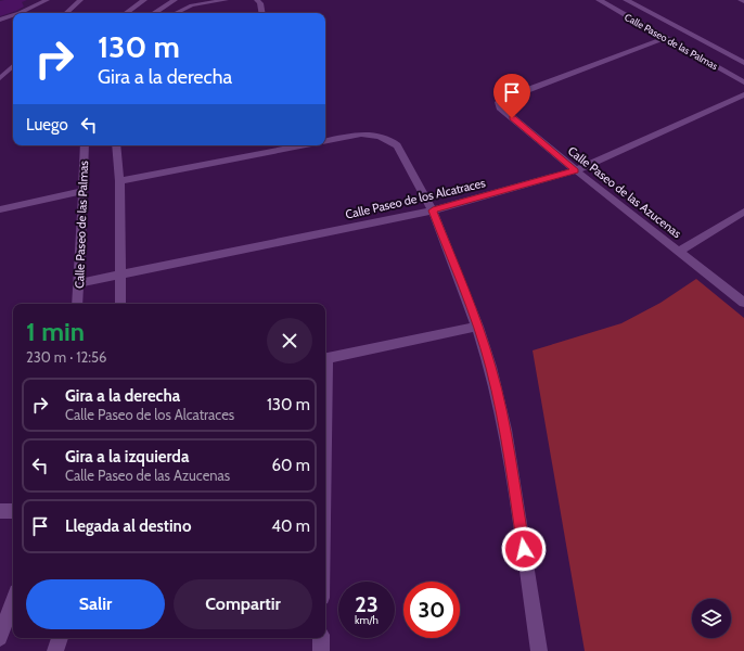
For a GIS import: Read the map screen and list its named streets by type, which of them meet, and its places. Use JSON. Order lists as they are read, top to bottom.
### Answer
{
  "streets": {
    "street": ["Calle Paseo de las Palmas", "Calle Paseo de las Azucenas", "Calle Paseo de los Alcatraces"]
  },
  "crossings": [
    ["Calle Paseo de las Palmas", "Calle Paseo de las Azucenas"],
    ["Calle Paseo de las Palmas", "Calle Paseo de los Alcatraces"],
    ["Calle Paseo de las Azucenas", "Calle Paseo de los Alcatraces"]
  ],
  "page": {
    "turn": ["130 m", "Gira a la derecha"],
    "then": "Luego",
    "heading": ["1 min", "230 m · 12:56"],
    "list": [
      {
        "name": "Gira a la derecha",
        "note": "Calle Paseo de los Alcatraces",
        "value": "130 m"
      },
      {
        "name": "Gira a la izquierda",
        "note": "Calle Paseo de las Azucenas",
        "value": "60 m"
      },
      {
        "name": "Llegada al destino",
        "value": "40 m"
      }
    ],
    "buttons": ["Salir", "Compartir"],
    "speed": "23 km/h",
    "limit": "30"
  }
}
